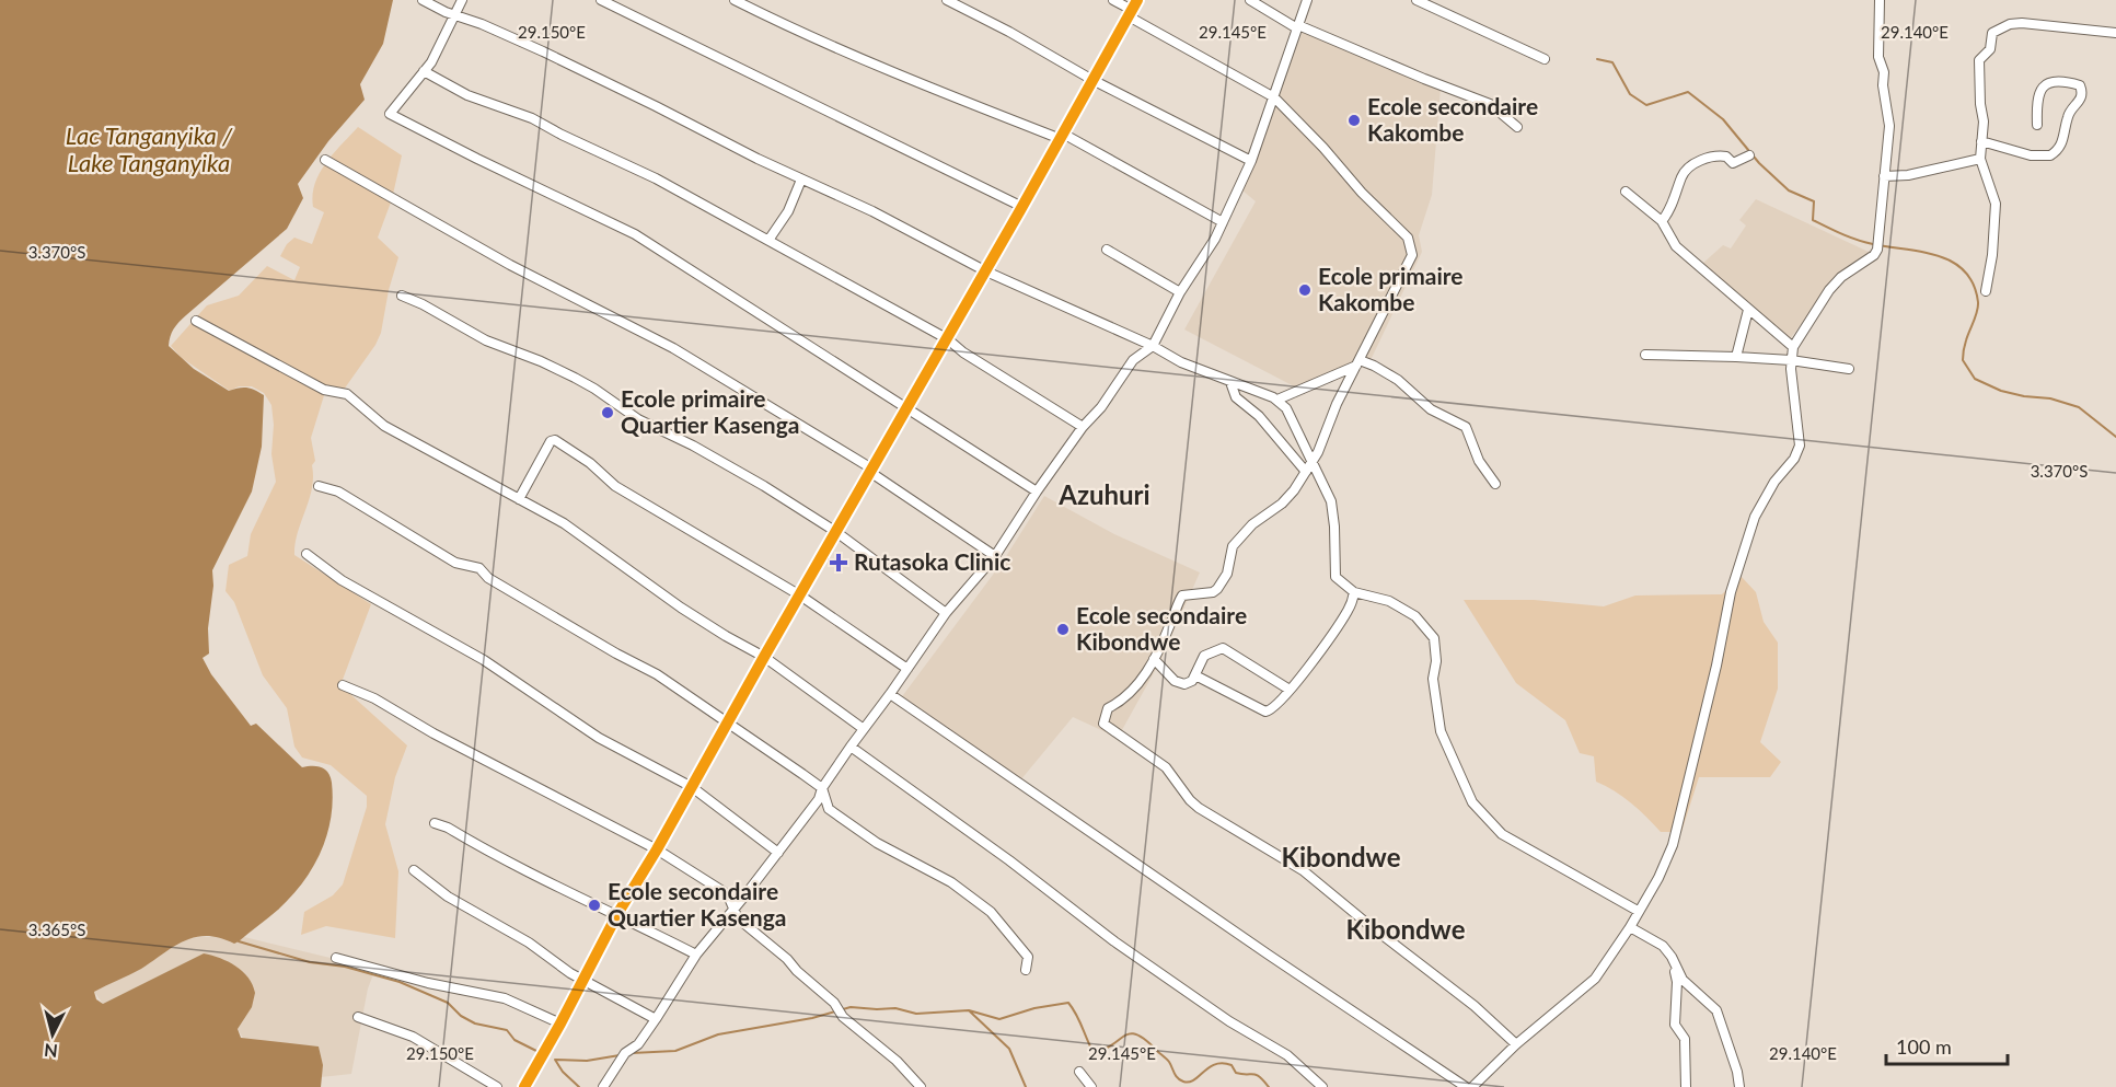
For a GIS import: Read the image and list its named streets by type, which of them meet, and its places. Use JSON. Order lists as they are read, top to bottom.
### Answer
{
  "districts": ["Azuhuri", "Kibondwe", "Kibondwe"],
  "water": ["Lac Tanganyika / Lake Tanganyika"],
  "places": {
    "other": [
      "Ecole secondaire Kakombe",
      "Ecole primaire Kakombe",
      "Ecole primaire Quartier Kasenga",
      "Ecole secondaire Kibondwe",
      "Ecole secondaire Quartier Kasenga"
    ],
    "health": ["Rutasoka Clinic"]
  },
  "scale_bar": "100 m",
  "north": "bottom",
  "coordinates": [
    "29.150°E",
    "29.145°E",
    "29.140°E",
    "3.370°S",
    "3.365°S"
  ]
}
